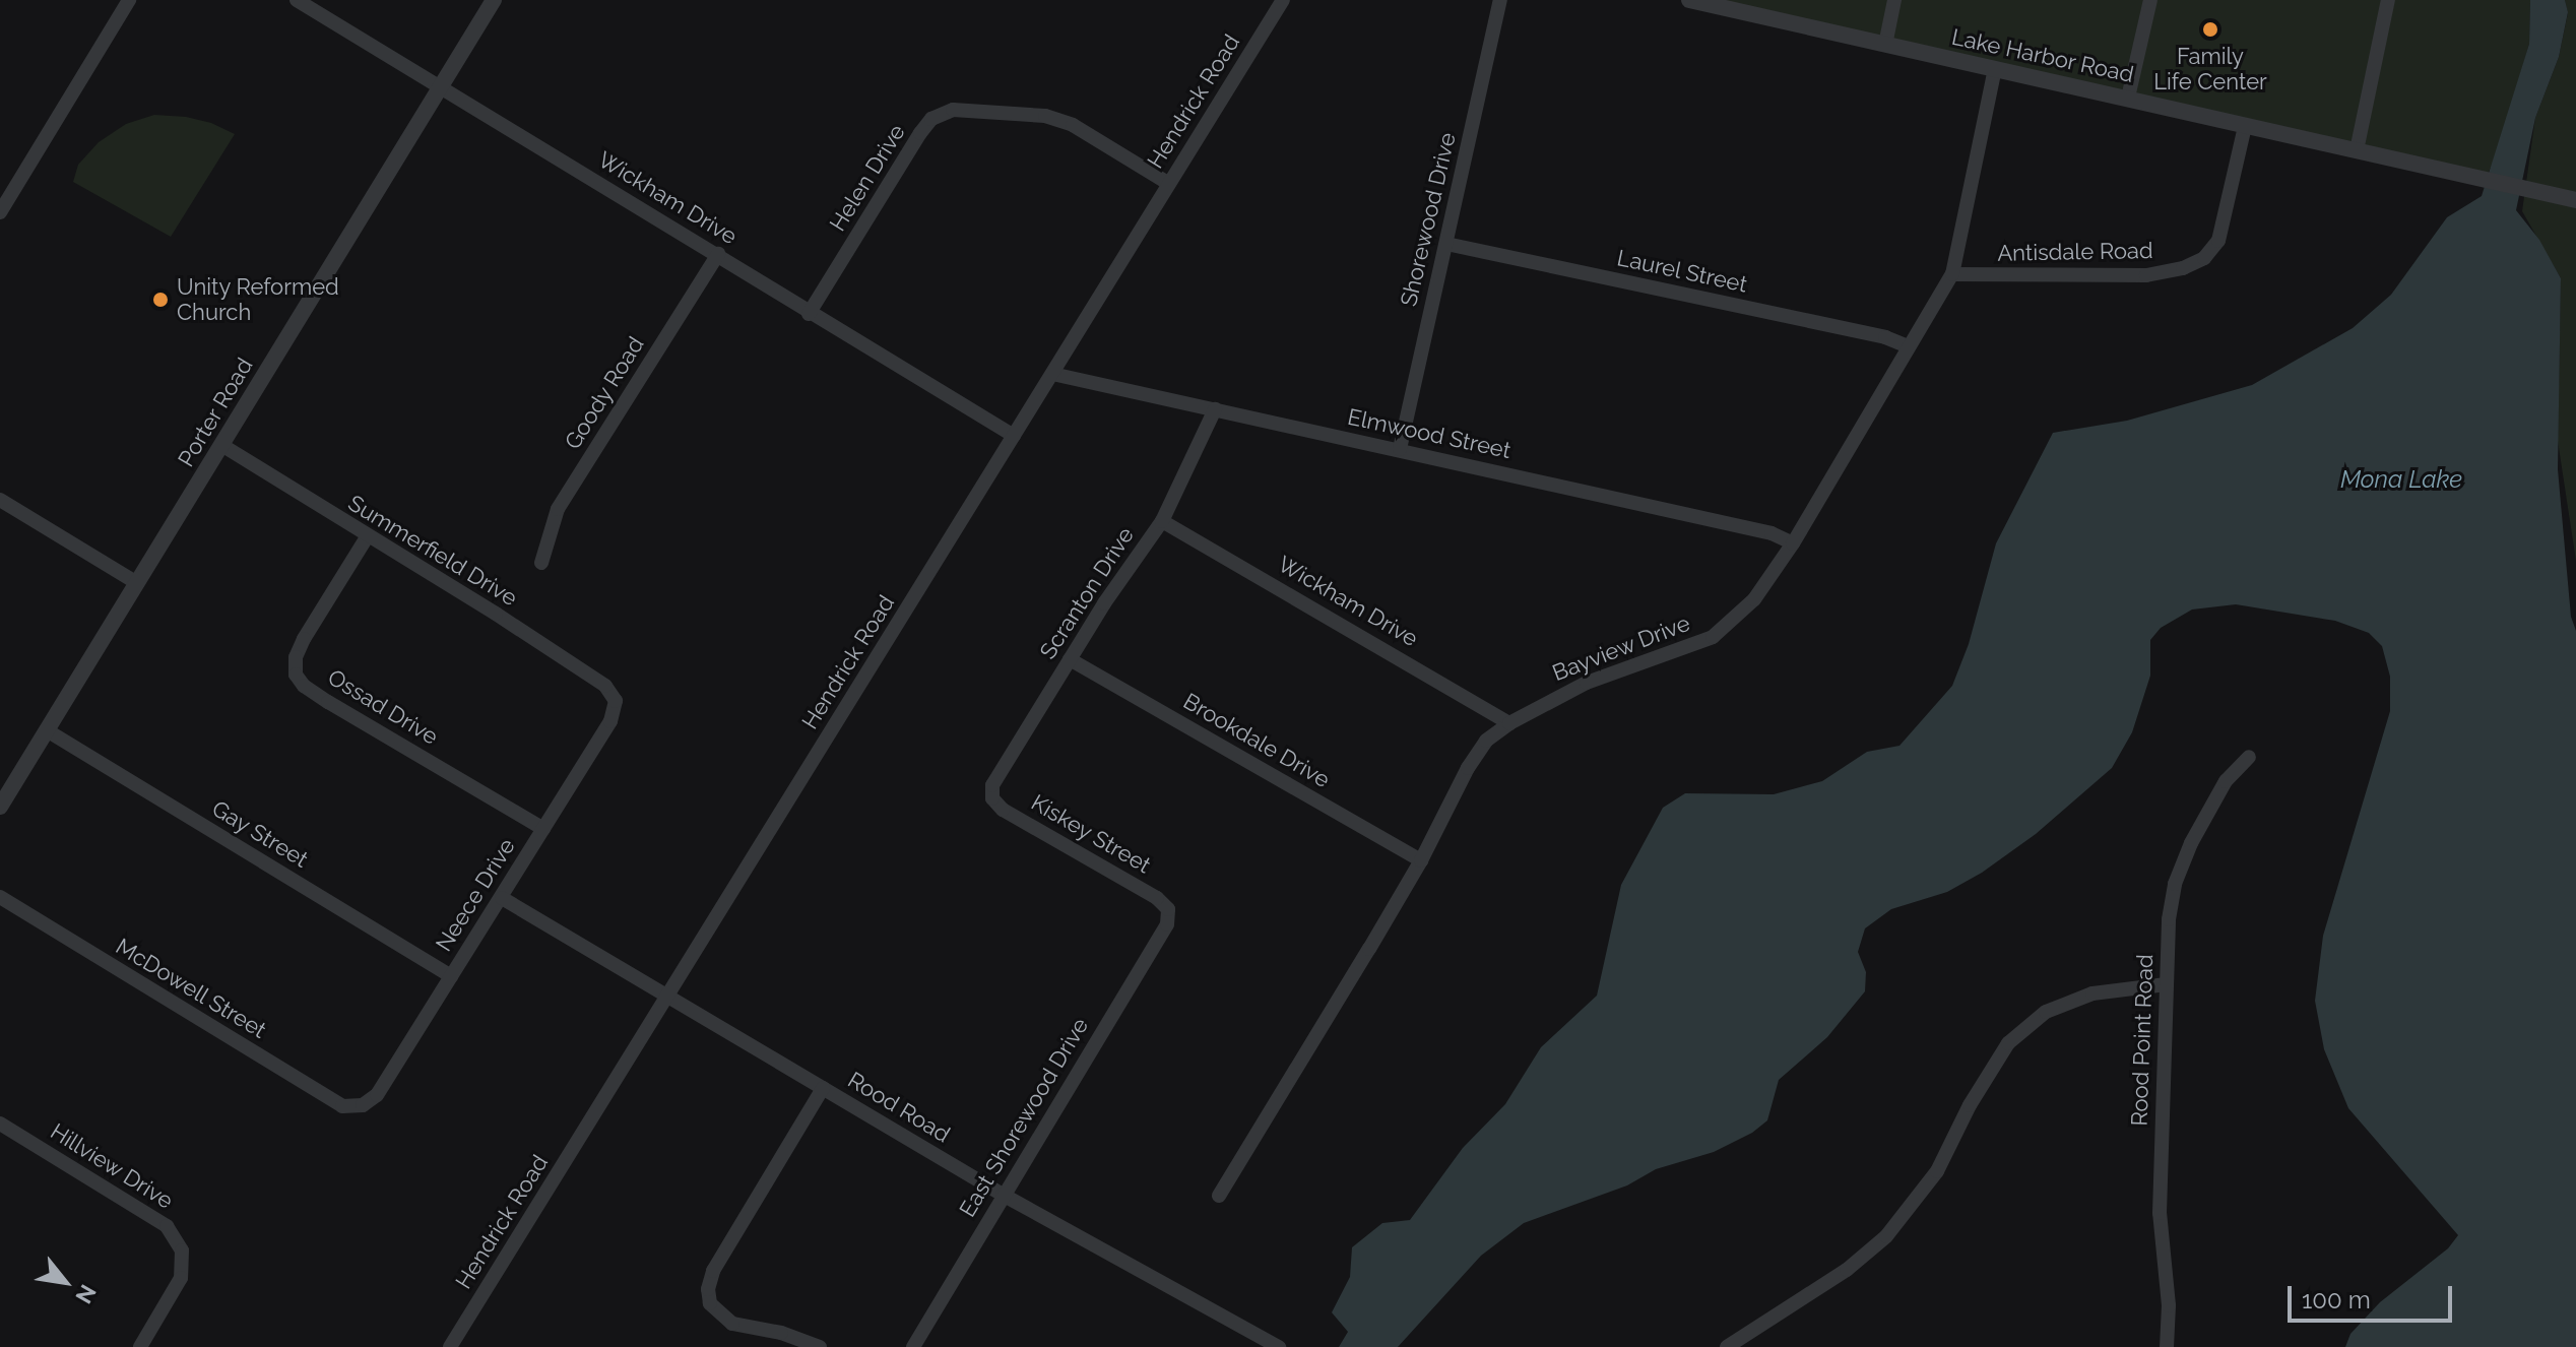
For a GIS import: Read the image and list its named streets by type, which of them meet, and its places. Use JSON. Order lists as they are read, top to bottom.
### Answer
{
  "streets": {
    "street": [
      "Lake Harbor Road",
      "Hendrick Road",
      "Helen Drive",
      "Wickham Drive",
      "Shorewood Drive",
      "Antisdale Road",
      "Laurel Street",
      "Goody Road",
      "Porter Road",
      "Elmwood Street",
      "Summerfield Drive",
      "Scranton Drive",
      "Bayview Drive",
      "Ossad Drive",
      "Brookdale Drive",
      "Gay Street",
      "Kiskey Street",
      "Neece Drive",
      "McDowell Street",
      "Rood Point Road",
      "Rood Road",
      "East Shorewood Drive",
      "Hillview Drive"
    ]
  },
  "crossings": [
    ["Lake Harbor Road", "Antisdale Road"],
    ["Lake Harbor Road", "Bayview Drive"],
    ["Hendrick Road", "Helen Drive"],
    ["Hendrick Road", "Wickham Drive"],
    ["Hendrick Road", "Elmwood Street"],
    ["Hendrick Road", "Rood Road"],
    ["Helen Drive", "Wickham Drive"],
    ["Wickham Drive", "Goody Road"],
    ["Wickham Drive", "Porter Road"],
    ["Wickham Drive", "Scranton Drive"],
    ["Wickham Drive", "Bayview Drive"],
    ["Shorewood Drive", "Laurel Street"],
    ["Shorewood Drive", "Elmwood Street"],
    ["Antisdale Road", "Bayview Drive"],
    ["Laurel Street", "Bayview Drive"],
    ["Porter Road", "Summerfield Drive"],
    ["Porter Road", "Gay Street"],
    ["Elmwood Street", "Scranton Drive"],
    ["Elmwood Street", "Bayview Drive"],
    ["Summerfield Drive", "Ossad Drive"],
    ["Summerfield Drive", "Neece Drive"],
    ["Scranton Drive", "Brookdale Drive"],
    ["Scranton Drive", "Kiskey Street"],
    ["Bayview Drive", "Brookdale Drive"],
    ["Ossad Drive", "Neece Drive"],
    ["Gay Street", "Neece Drive"],
    ["Kiskey Street", "East Shorewood Drive"],
    ["Neece Drive", "McDowell Street"],
    ["Neece Drive", "Rood Road"],
    ["Rood Road", "East Shorewood Drive"]
  ],
  "water": ["Mona Lake"],
  "places": ["Family Life Center", "Unity Reformed Church"],
  "scale_bar": "100 m",
  "north": "bottom right"
}
